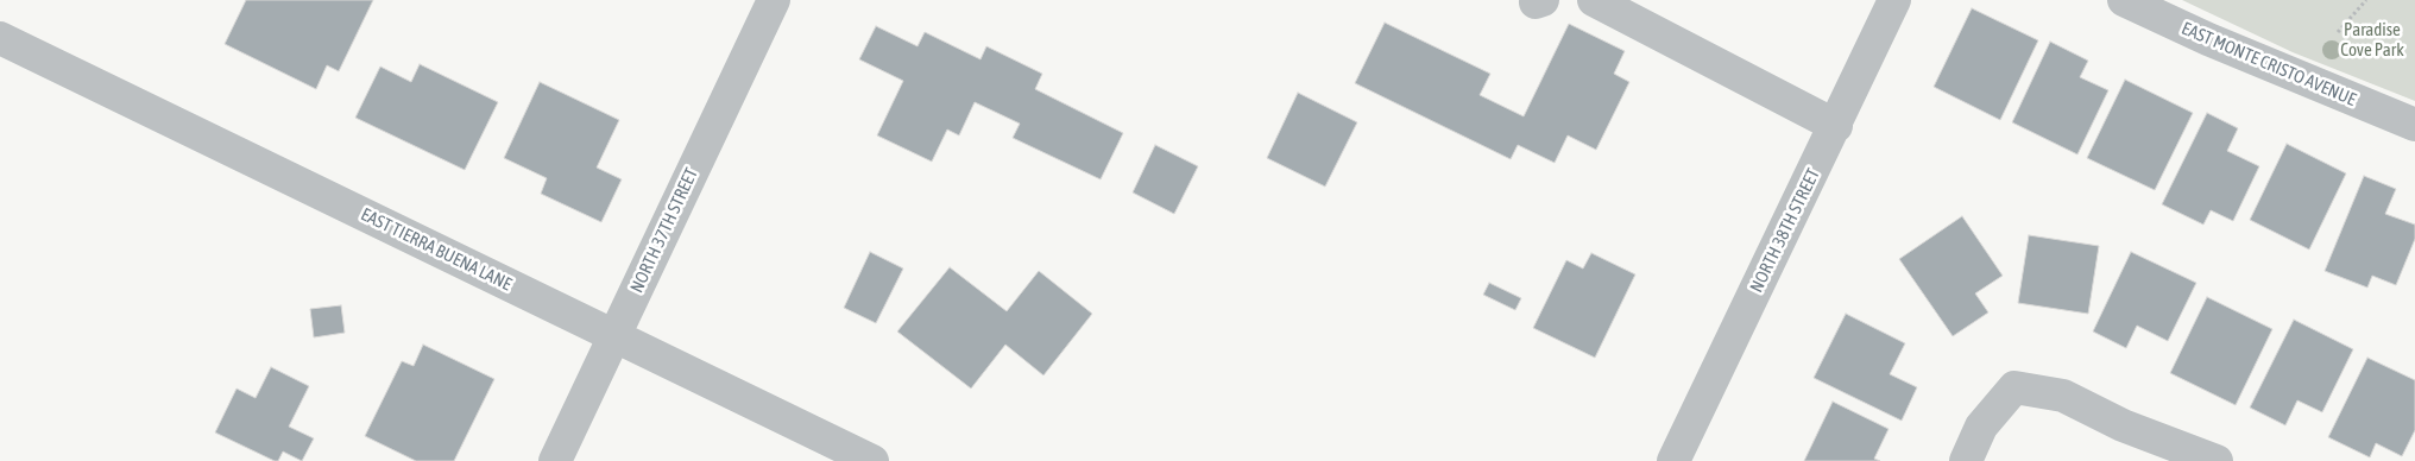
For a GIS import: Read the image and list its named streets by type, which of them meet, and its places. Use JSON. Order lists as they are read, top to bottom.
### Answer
{
  "streets": {
    "street": [
      "EAST MONTE CRISTO AVENUE",
      "NORTH 37TH STREET",
      "NORTH 38TH STREET",
      "EAST TIERRA BUENA LANE"
    ]
  },
  "crossings": [
    ["NORTH 37TH STREET", "EAST TIERRA BUENA LANE"]
  ],
  "parks": ["Paradise Cove Park"]
}
